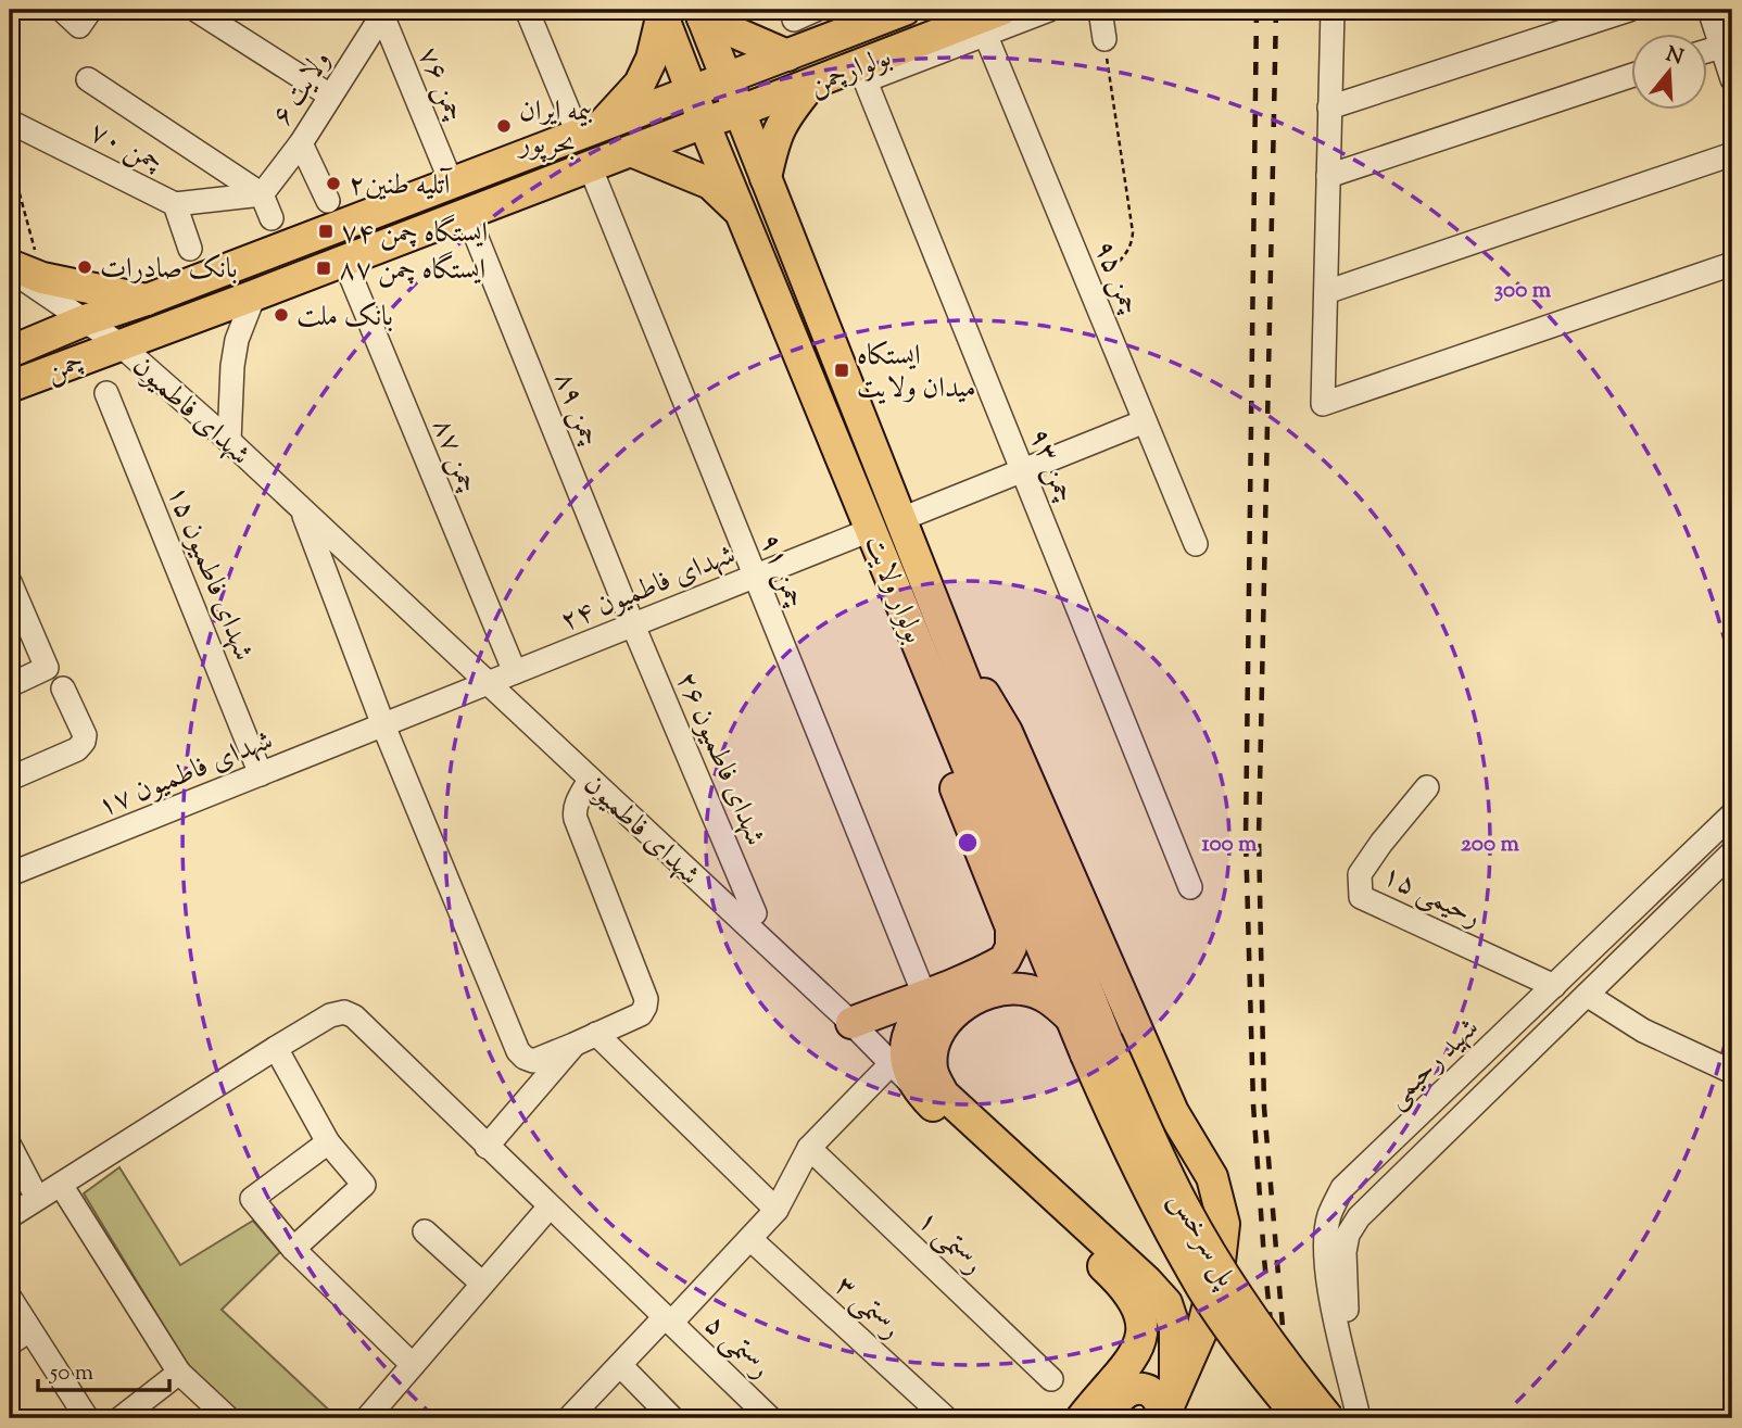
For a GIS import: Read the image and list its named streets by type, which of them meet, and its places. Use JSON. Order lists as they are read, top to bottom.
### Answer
{
  "streets": {
    "main road": [
      "بولوارچمن",
      "چمن",
      "شهدای فاطمیون",
      "بولوار ولایت",
      "پل سرخس"
    ],
    "street": [
      "چمن ۷۶",
      "ولایت ۶",
      "چمن ۷۰",
      "چمن ۹۵",
      "چمن ۸۹",
      "چمن ۸۷",
      "چمن ۹۳",
      "چمن ۹۱",
      "شهدای فاطمیون ۱۵",
      "شهدای فاطمیون ۲۴",
      "شهدای فاطمیون ۲۶",
      "شهدای فاطمیون ۱۷",
      "رحیمی ۱۵",
      "شهید رحیمی",
      "رستمی ۱",
      "رستمی ۳",
      "رستمی ۵"
    ]
  },
  "crossings": [
    ["بولوارچمن", "چمن ۹۵"],
    ["بولوارچمن", "چمن ۹۳"],
    ["بولوارچمن", "بولوار ولایت"],
    ["چمن ۷۶", "ولایت ۶"],
    ["چمن", "شهدای فاطمیون"],
    ["چمن ۸۹", "شهدای فاطمیون ۲۴"],
    ["چمن ۸۹", "شهدای فاطمیون ۲۶"],
    ["شهدای فاطمیون", "شهدای فاطمیون ۲۴"],
    ["شهدای فاطمیون", "شهدای فاطمیون ۱۷"],
    ["چمن ۸۷", "شهدای فاطمیون ۲۴"],
    ["چمن ۹۱", "شهدای فاطمیون ۲۴"],
    ["شهدای فاطمیون ۱۵", "شهدای فاطمیون ۱۷"],
    ["شهدای فاطمیون ۲۴", "بولوار ولایت"],
    ["شهدای فاطمیون ۲۴", "شهدای فاطمیون ۲۶"],
    ["شهدای فاطمیون ۲۴", "شهدای فاطمیون ۱۷"],
    ["بولوار ولایت", "پل سرخس"],
    ["رحیمی ۱۵", "شهید رحیمی"]
  ],
  "places": {
    "other": [
      "بيمه ايران بحرپور",
      "آتلیه طنین۲",
      "بانک صادرات",
      "بانک ملت"
    ],
    "transit": ["ایستگاه چمن ۷۴", "ایستگاه چمن ۸۷", "ایستکاه میدان ولایت"]
  },
  "scale_bar": "50 m",
  "north": "top",
  "rings": ["300 m", "100 m", "200 m"]
}
